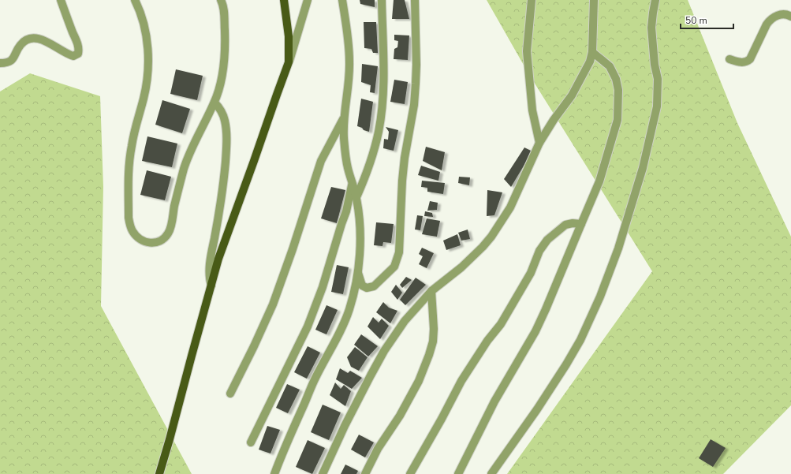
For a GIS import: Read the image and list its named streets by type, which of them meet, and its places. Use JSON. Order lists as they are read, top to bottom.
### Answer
{
  "scale_bar": "50 m"
}
